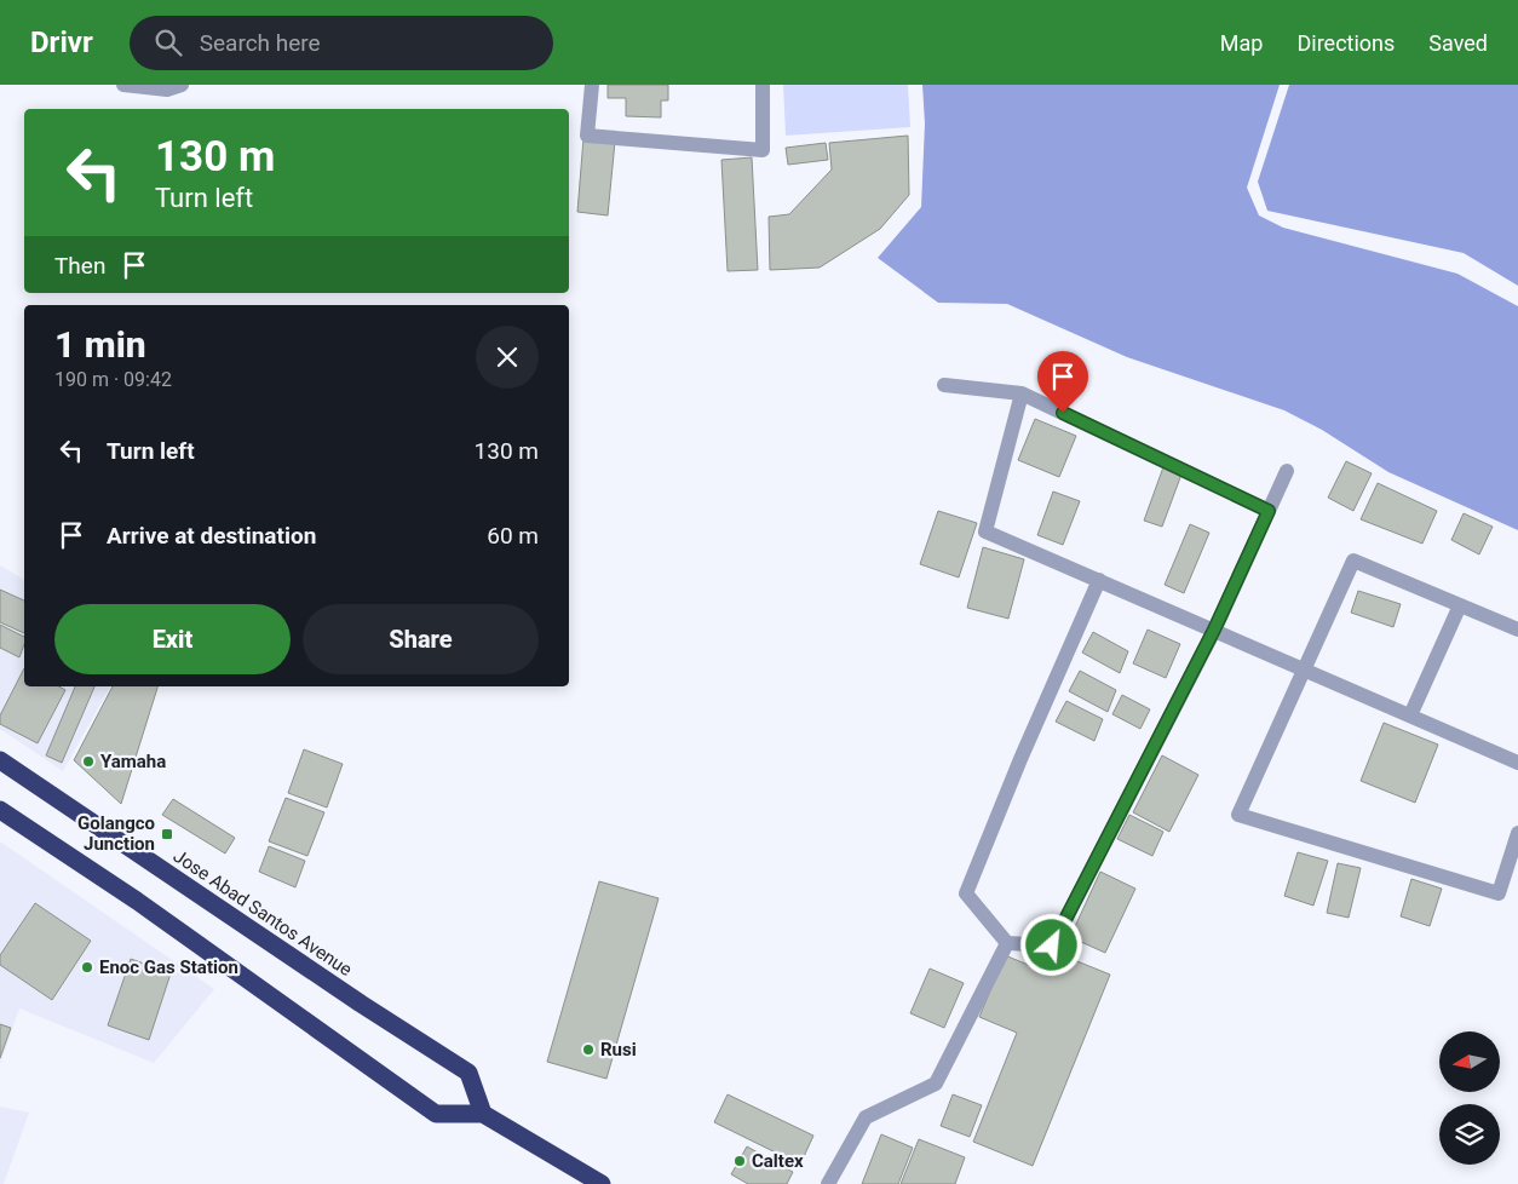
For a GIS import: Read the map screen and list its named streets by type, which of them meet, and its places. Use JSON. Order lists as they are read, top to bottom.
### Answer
{
  "streets": {
    "highway": ["Jose Abad Santos Avenue"]
  },
  "places": {
    "other": [
      "Yamaha",
      "Enoc Gas Station",
      "Rusi",
      "Caltex"
    ],
    "transit": ["Golangco Junction"]
  },
  "north": "left",
  "page": {
    "header": "Drivr",
    "search": "Search here",
    "nav": ["Map", "Directions", "Saved"],
    "turn": ["130 m", "Turn left"],
    "then": "Then",
    "heading": ["1 min", "190 m · 09:42"],
    "list": [
      {
        "name": "Turn left",
        "value": "130 m"
      },
      {
        "name": "Arrive at destination",
        "value": "60 m"
      }
    ],
    "buttons": ["Exit", "Share"]
  }
}
